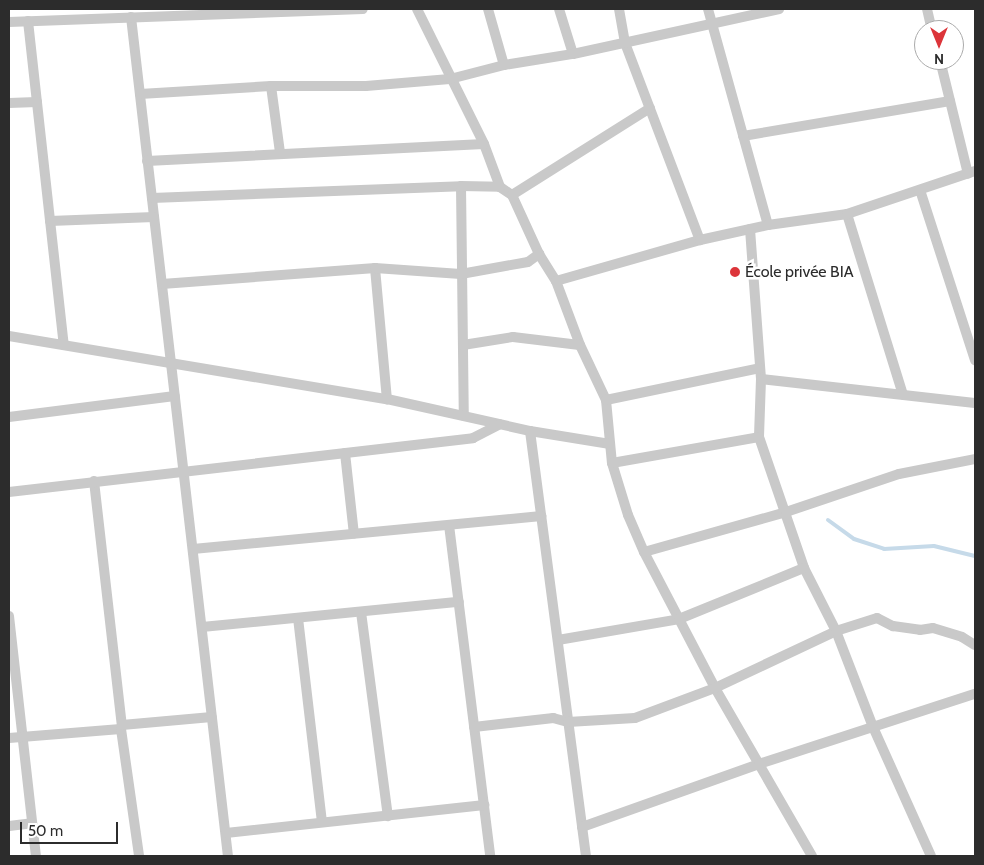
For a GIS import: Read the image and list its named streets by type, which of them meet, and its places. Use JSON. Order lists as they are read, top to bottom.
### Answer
{
  "places": ["École privée BIA"],
  "scale_bar": "50 m",
  "north": "bottom"
}
